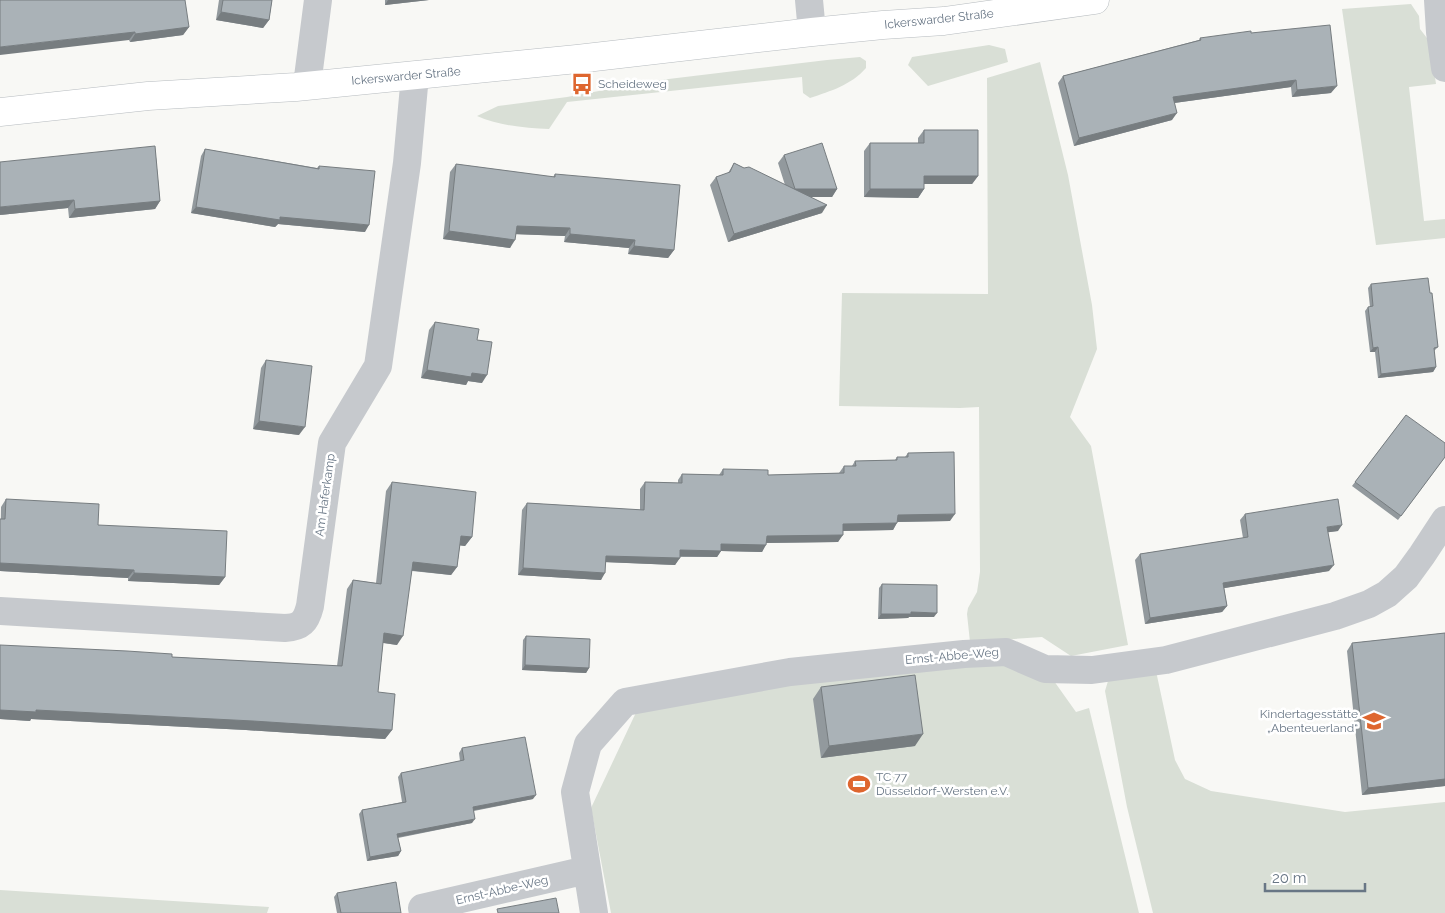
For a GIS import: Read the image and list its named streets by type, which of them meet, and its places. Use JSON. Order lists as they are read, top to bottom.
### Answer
{
  "streets": {
    "main road": ["Ickerswarder Straße"],
    "street": ["Am Haferkamp", "Ernst-Abbe-Weg"]
  },
  "crossings": [
    ["Ickerswarder Straße", "Am Haferkamp"]
  ],
  "places": {
    "bus stop": ["Scheideweg"],
    "school or university": ["Kindertagesstätte „Abenteuerland“"],
    "sports": ["TC 77 Düsseldorf-Wersten e.V."]
  },
  "scale_bar": "20 m"
}
